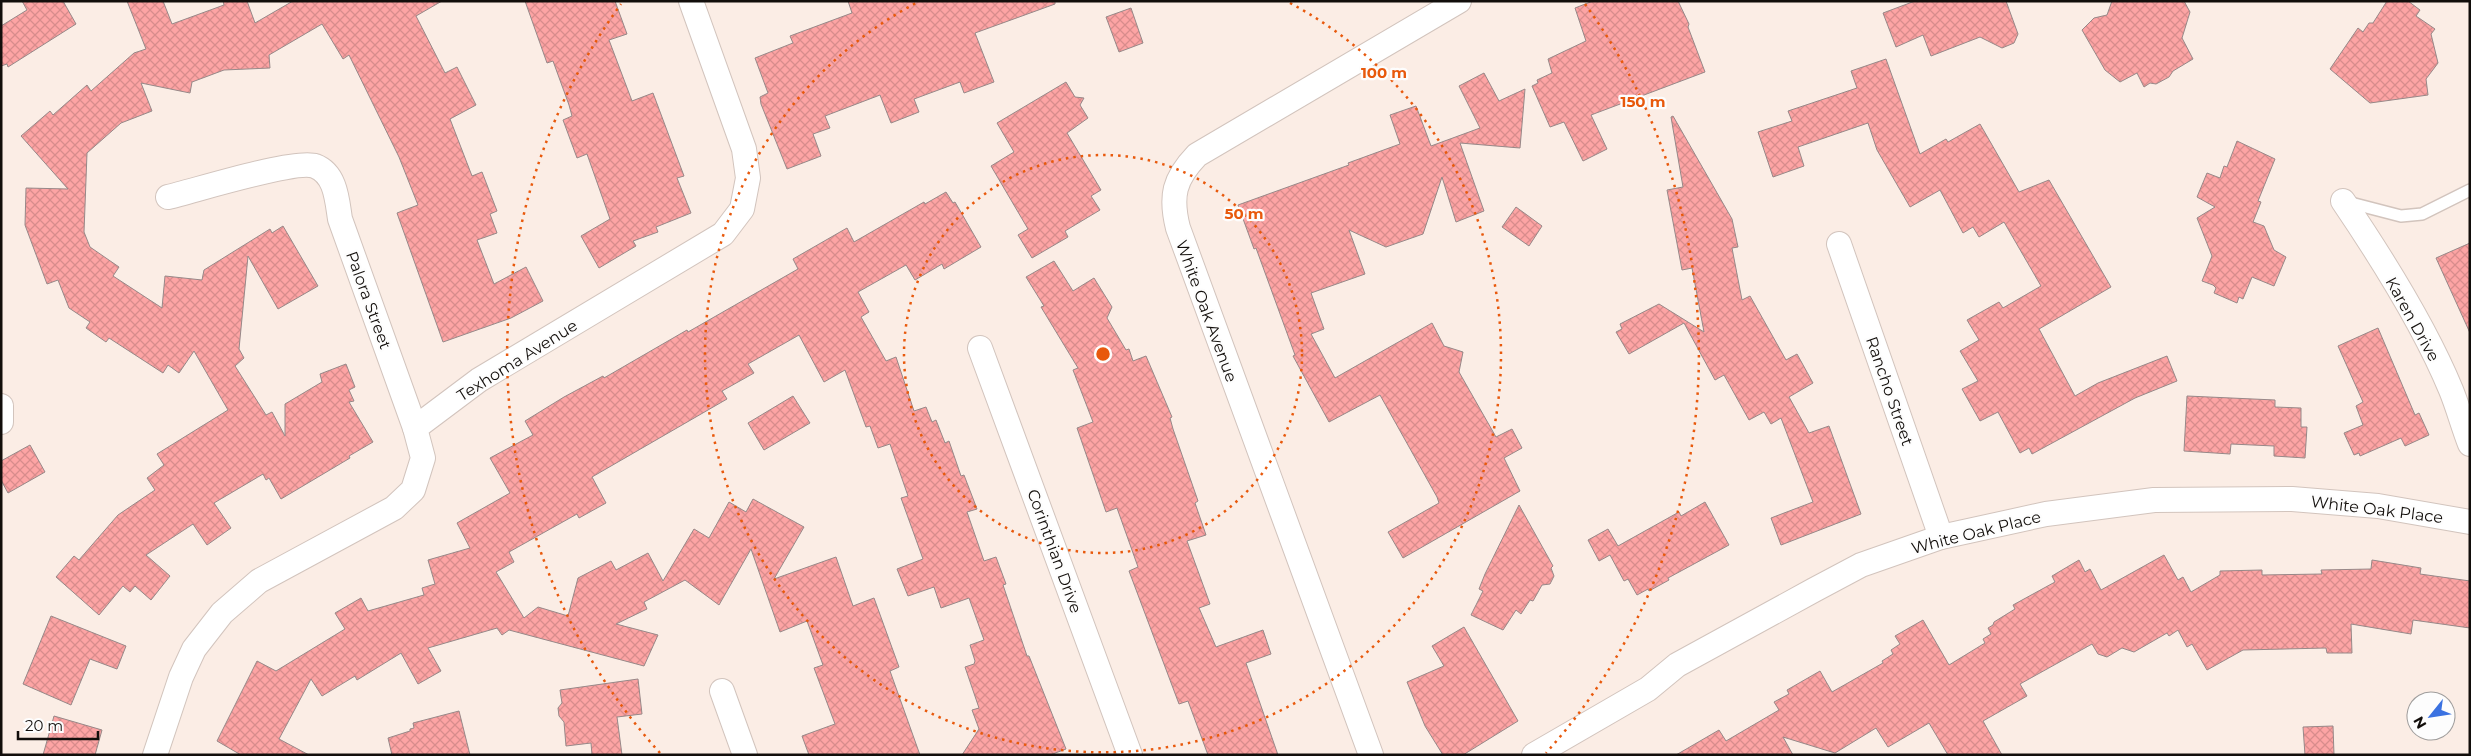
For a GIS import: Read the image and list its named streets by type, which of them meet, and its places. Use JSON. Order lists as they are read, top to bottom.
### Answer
{
  "streets": {
    "street": [
      "Palora Street",
      "White Oak Avenue",
      "Karen Drive",
      "Texhoma Avenue",
      "Rancho Street",
      "White Oak Place",
      "Corinthian Drive"
    ]
  },
  "crossings": [
    ["Palora Street", "Texhoma Avenue"],
    ["Rancho Street", "White Oak Place"]
  ],
  "scale_bar": "20 m",
  "north": "bottom left",
  "rings": ["100 m", "150 m", "50 m"]
}
